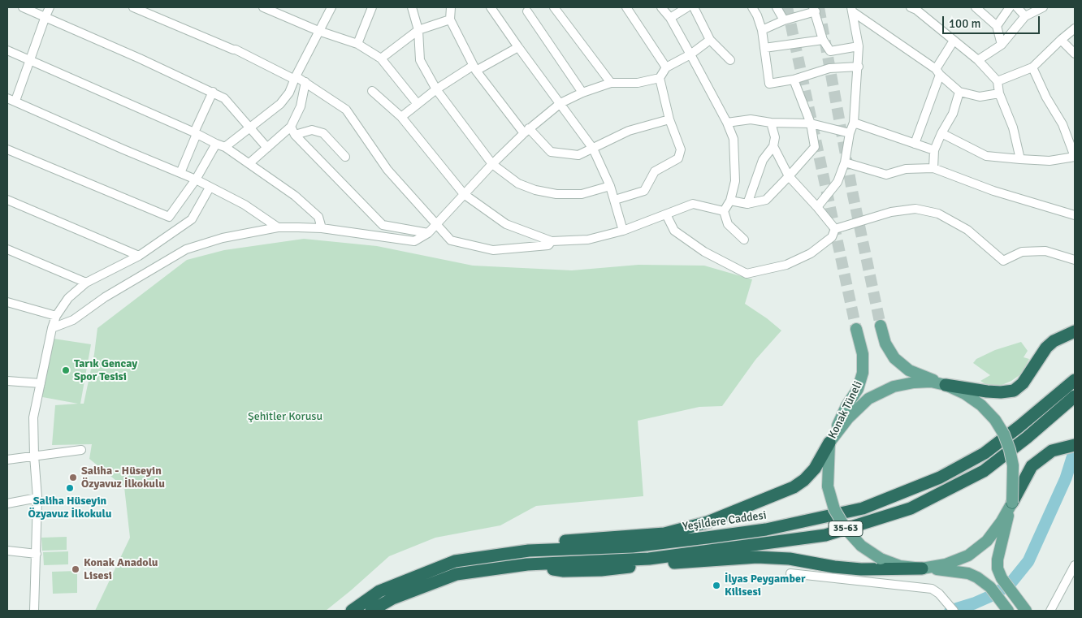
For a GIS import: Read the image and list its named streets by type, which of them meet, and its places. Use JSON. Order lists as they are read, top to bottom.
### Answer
{
  "streets": {
    "highway": ["Yeşildere Caddesi"],
    "main road": ["Konak Tüneli", "35-63"]
  },
  "crossings": [
    ["Konak Tüneli", "35-63"]
  ],
  "parks": ["Şehitler Korusu"],
  "places": [
    "Tarık Gencay Spor Tesisi",
    "Saliha - Hüseyin Özyavuz İlkokulu",
    "Saliha Hüseyin Özyavuz İlkokulu",
    "Konak Anadolu Lisesi",
    "İlyas Peygamber Kilisesi"
  ],
  "scale_bar": "100 m"
}
